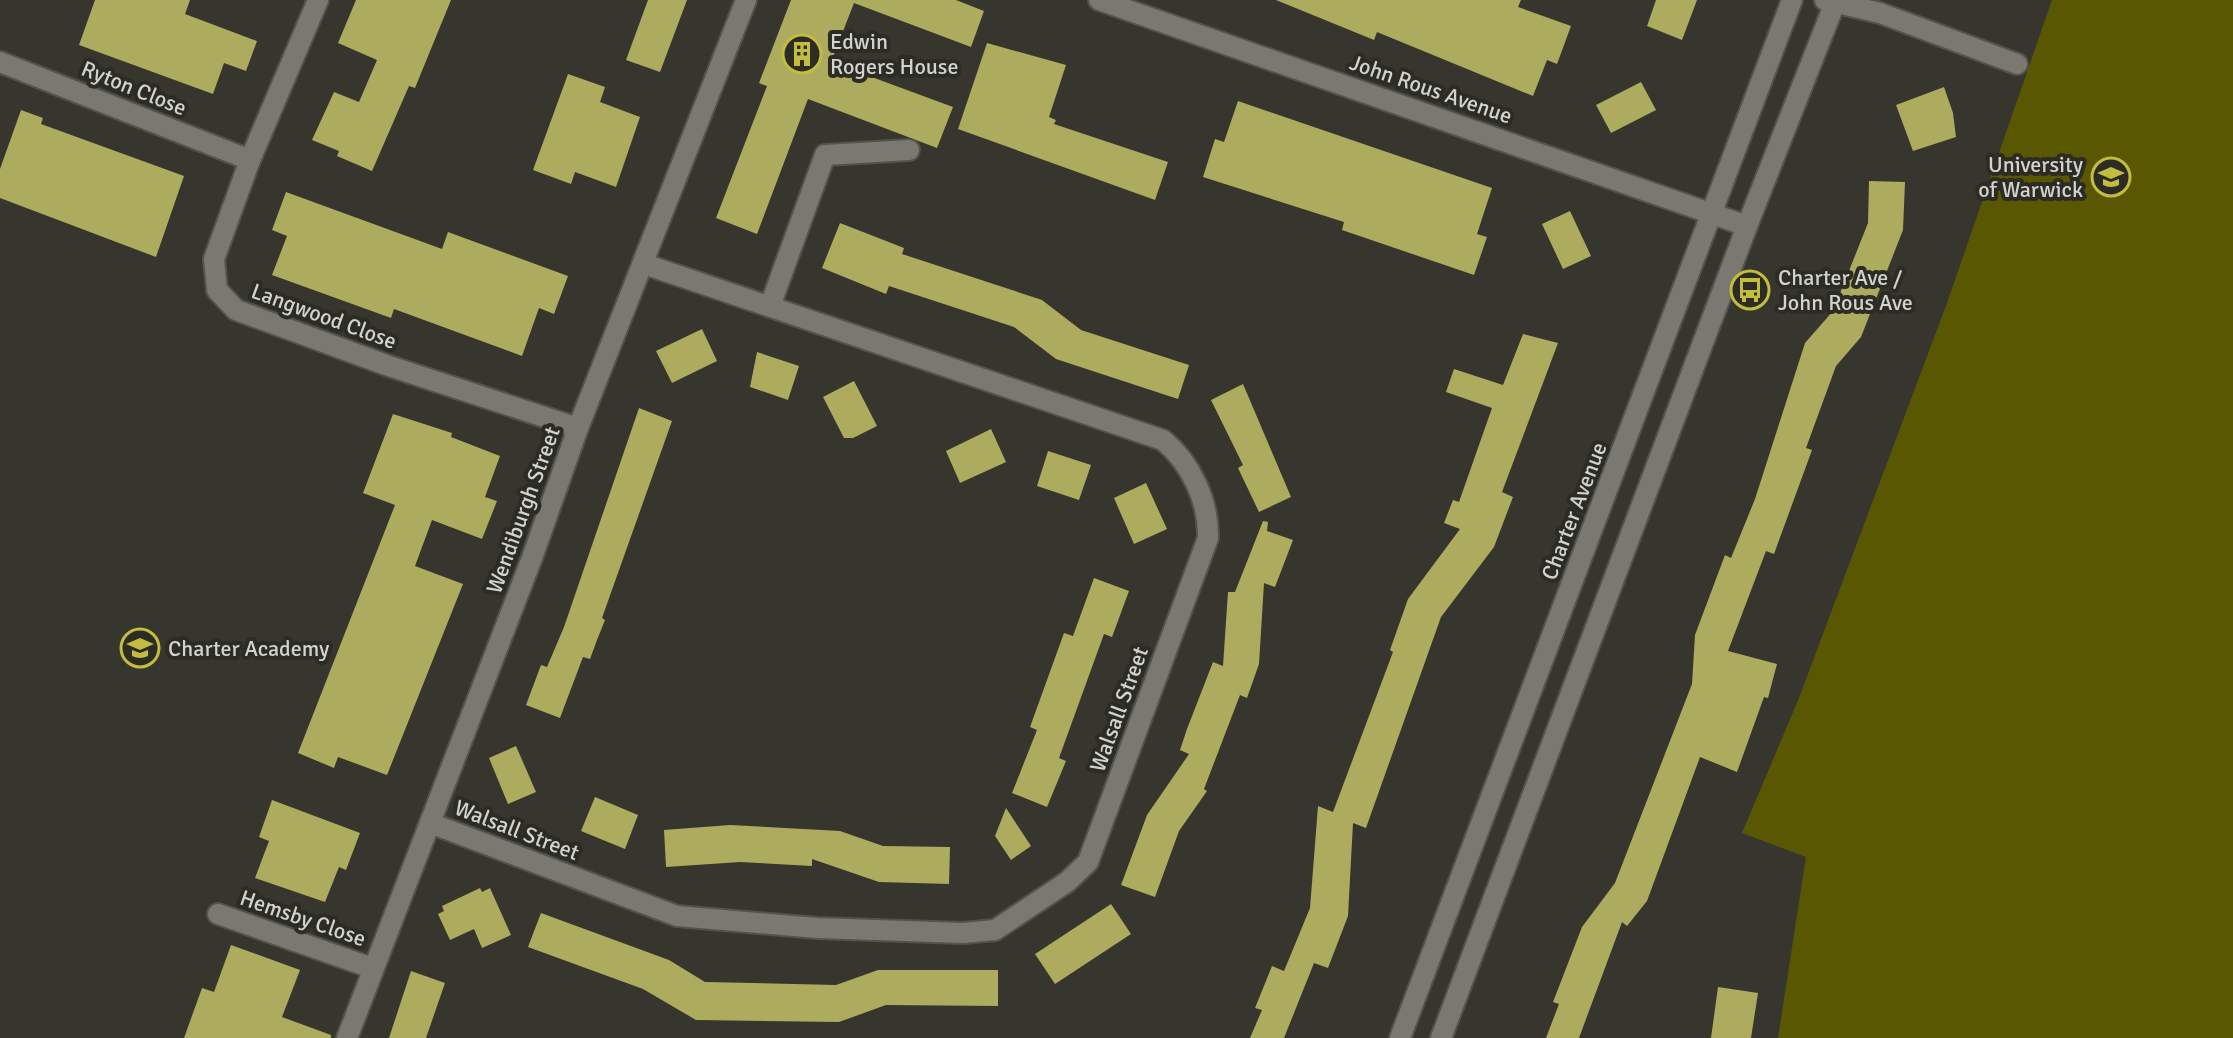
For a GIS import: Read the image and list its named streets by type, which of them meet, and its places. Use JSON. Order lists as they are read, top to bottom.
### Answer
{
  "streets": {
    "street": [
      "Ryton Close",
      "John Rous Avenue",
      "Langwood Close",
      "Wendiburgh Street",
      "Charter Avenue",
      "Walsall Street",
      "Hemsby Close"
    ]
  },
  "crossings": [
    ["Ryton Close", "Langwood Close"],
    ["John Rous Avenue", "Charter Avenue"],
    ["Langwood Close", "Wendiburgh Street"],
    ["Wendiburgh Street", "Walsall Street"],
    ["Wendiburgh Street", "Hemsby Close"]
  ],
  "places": {
    "building": ["Edwin Rogers House"],
    "school or university": ["University of Warwick", "Charter Academy"],
    "bus stop": ["Charter Ave / John Rous Ave"]
  }
}
